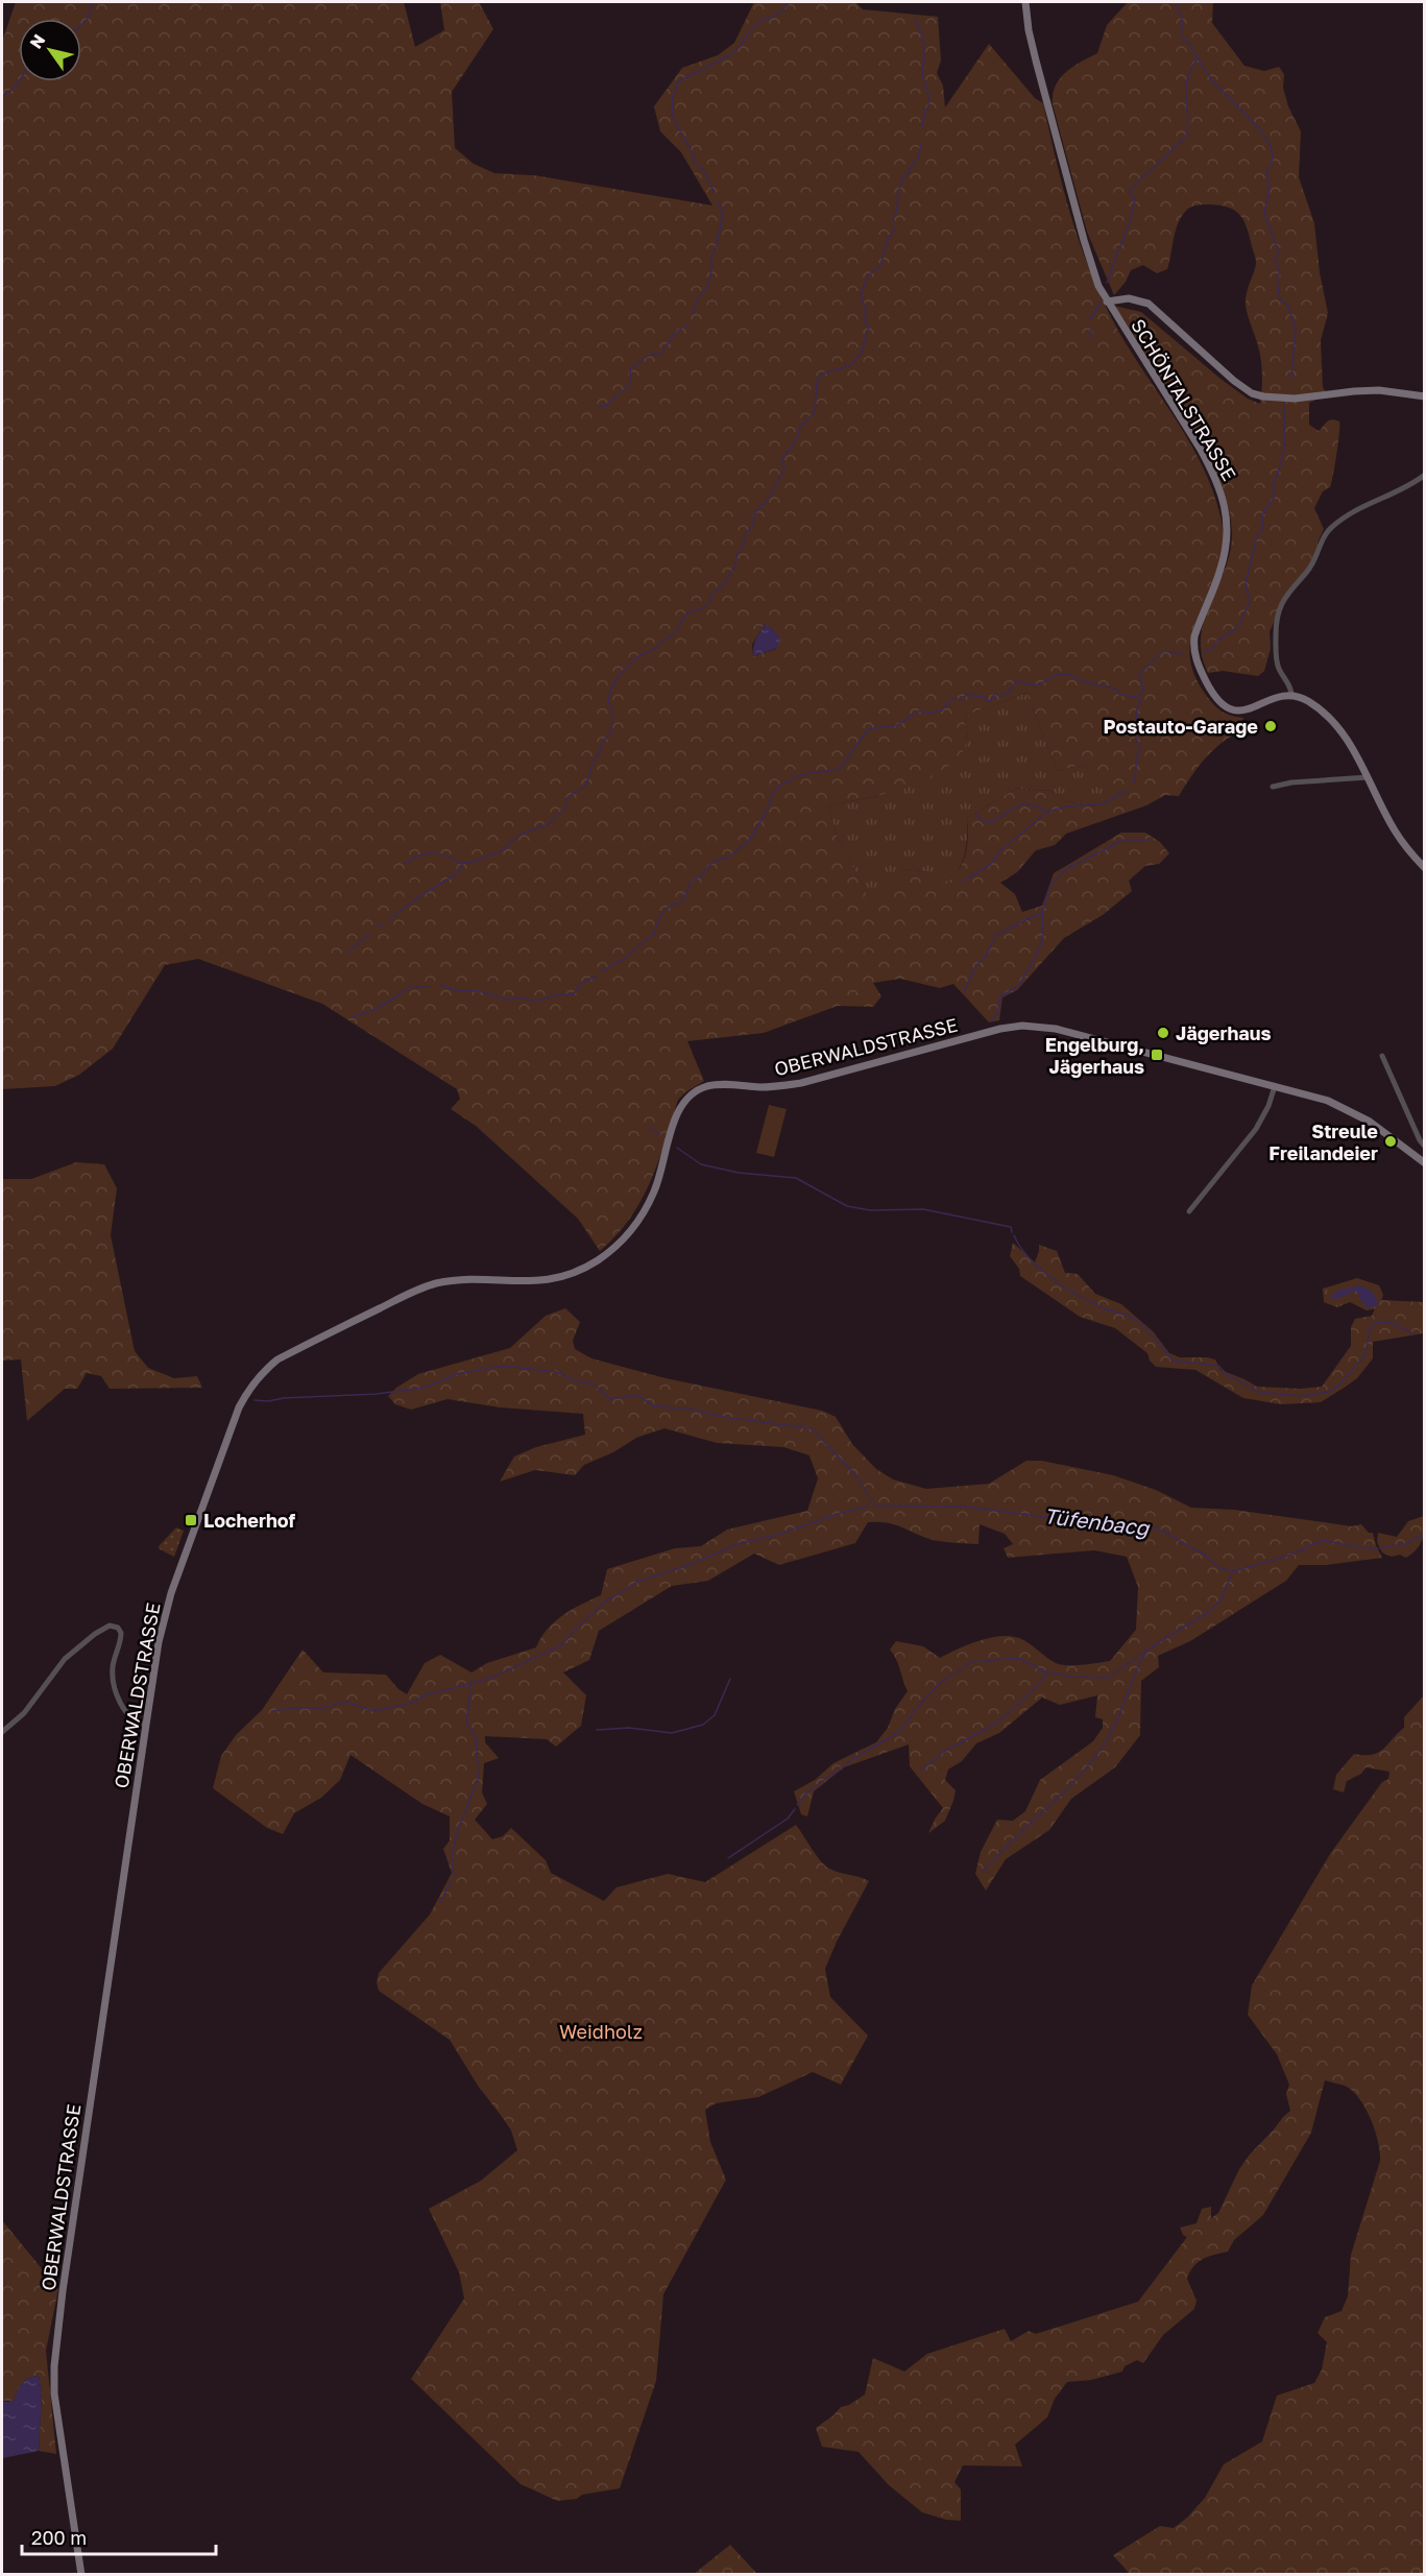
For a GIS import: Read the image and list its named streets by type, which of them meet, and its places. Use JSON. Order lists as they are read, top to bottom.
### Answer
{
  "streets": {
    "street": ["SCHÖNTALSTRASSE", "OBERWALDSTRASSE"]
  },
  "water": ["Tüfenbacg"],
  "parks": ["Weidholz"],
  "places": {
    "other": ["Postauto-Garage", "Jägerhaus", "Streule Freilandeier"],
    "transit": ["Engelburg, Jägerhaus", "Locherhof"]
  },
  "scale_bar": "200 m",
  "north": "top left"
}
